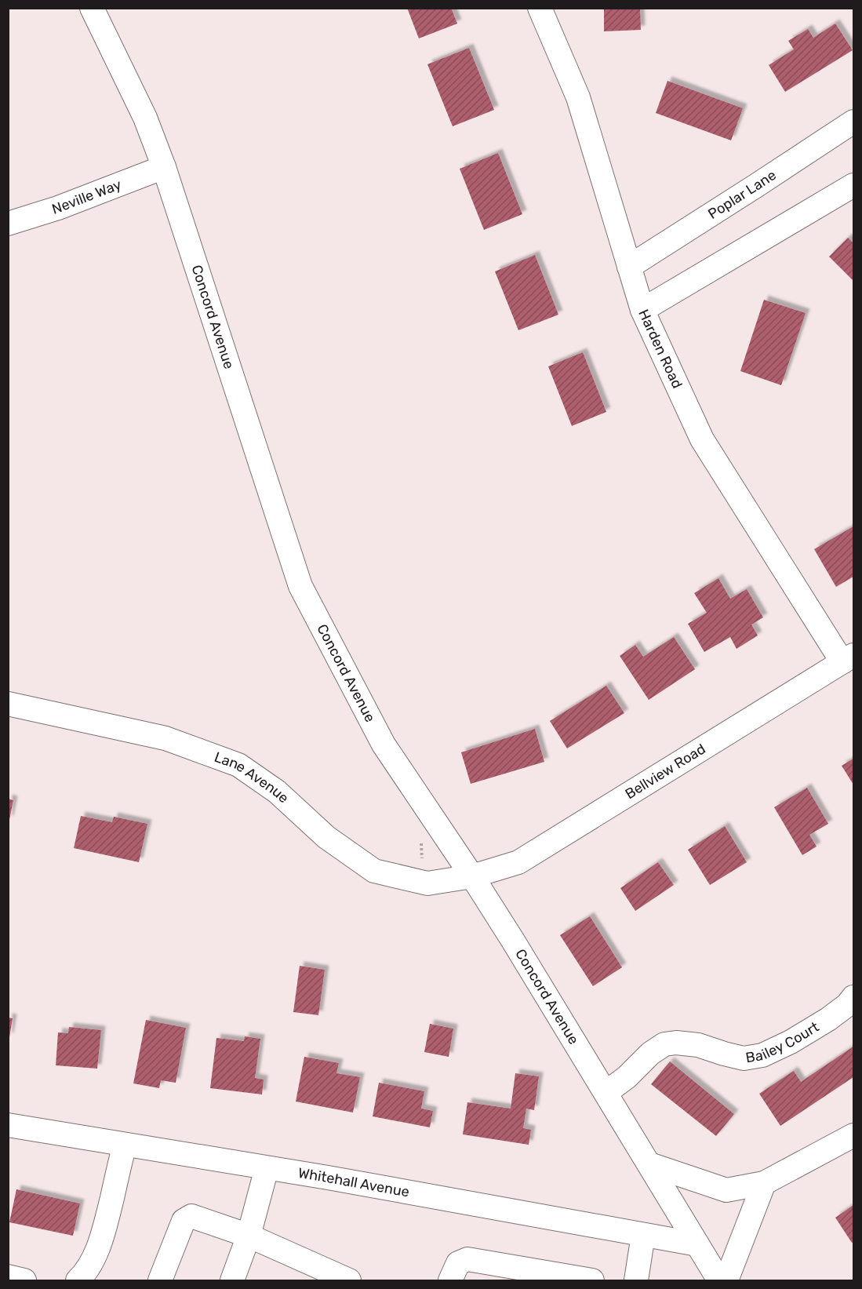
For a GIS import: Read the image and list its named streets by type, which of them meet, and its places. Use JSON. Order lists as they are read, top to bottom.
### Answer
{
  "streets": {
    "street": [
      "Poplar Lane",
      "Neville Way",
      "Concord Avenue",
      "Harden Road",
      "Bellview Road",
      "Lane Avenue",
      "Bailey Court",
      "Whitehall Avenue"
    ]
  },
  "crossings": [
    ["Poplar Lane", "Harden Road"],
    ["Neville Way", "Concord Avenue"],
    ["Concord Avenue", "Bellview Road"],
    ["Concord Avenue", "Lane Avenue"],
    ["Concord Avenue", "Bailey Court"],
    ["Concord Avenue", "Whitehall Avenue"],
    ["Harden Road", "Bellview Road"],
    ["Bellview Road", "Lane Avenue"]
  ]
}
